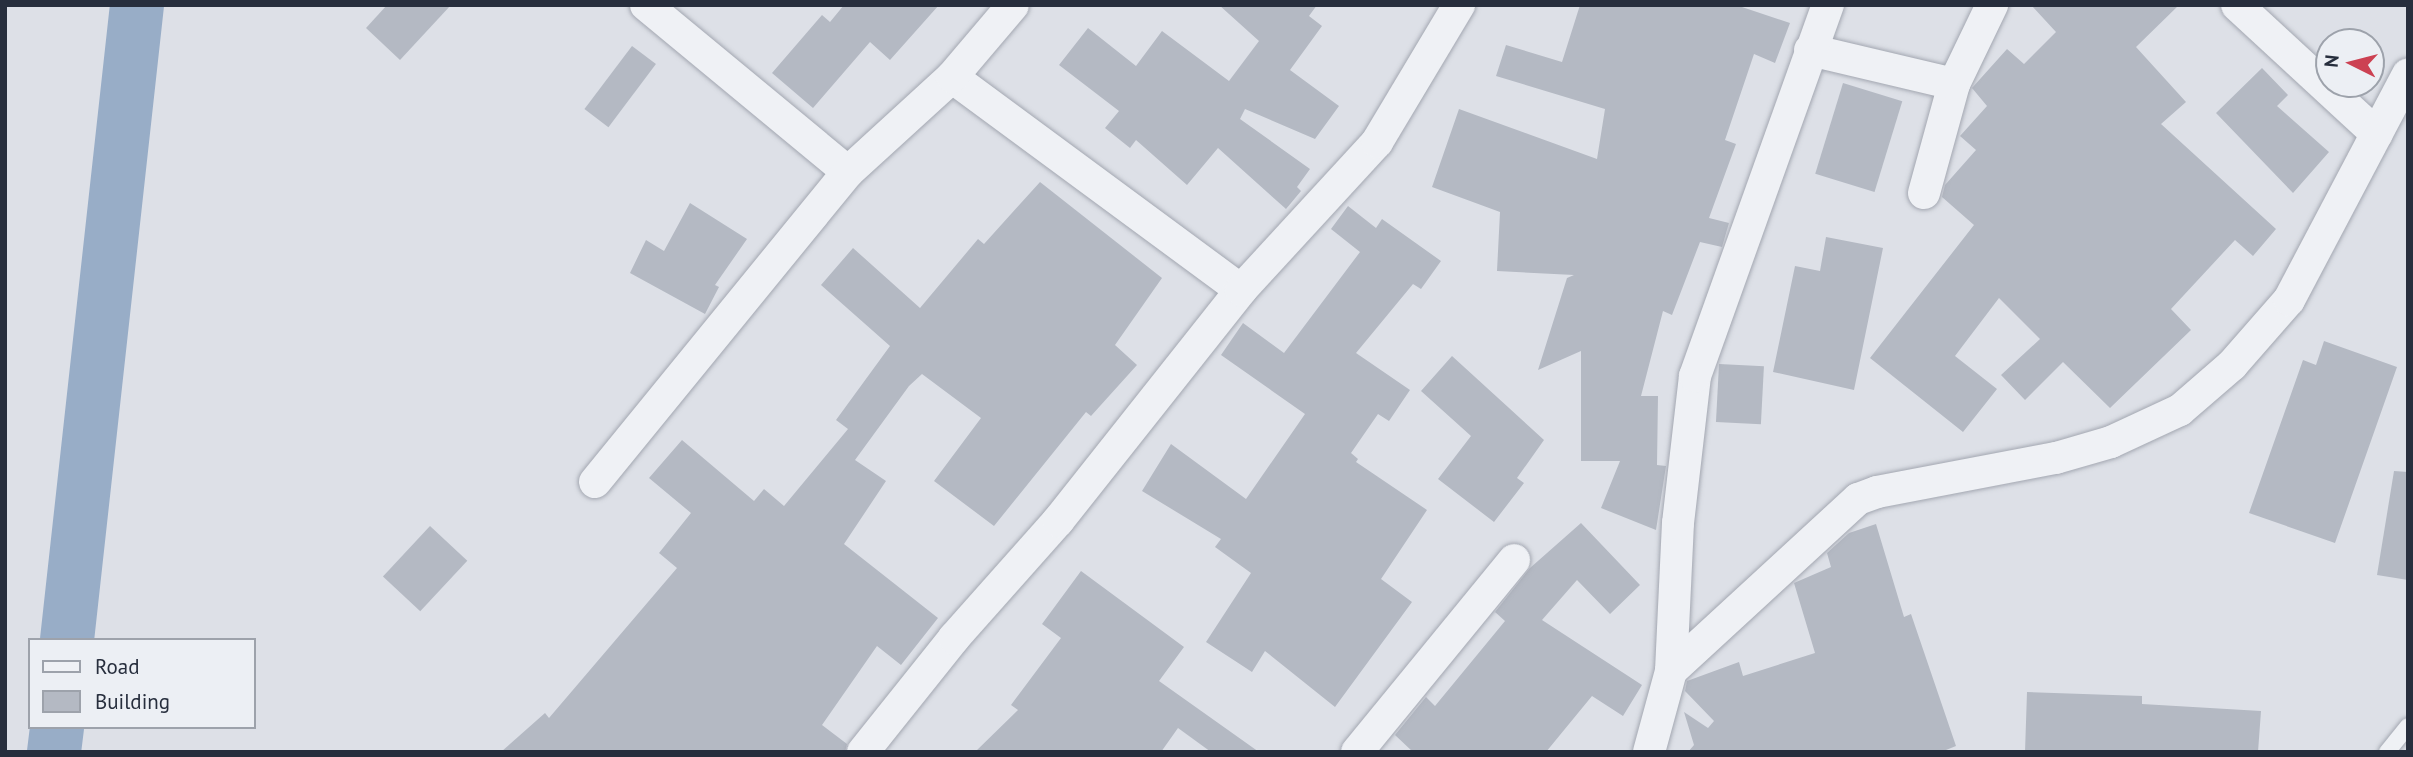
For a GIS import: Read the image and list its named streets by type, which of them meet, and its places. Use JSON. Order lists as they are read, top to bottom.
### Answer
{
  "legend": ["Road", "Building"],
  "north": "left"
}
